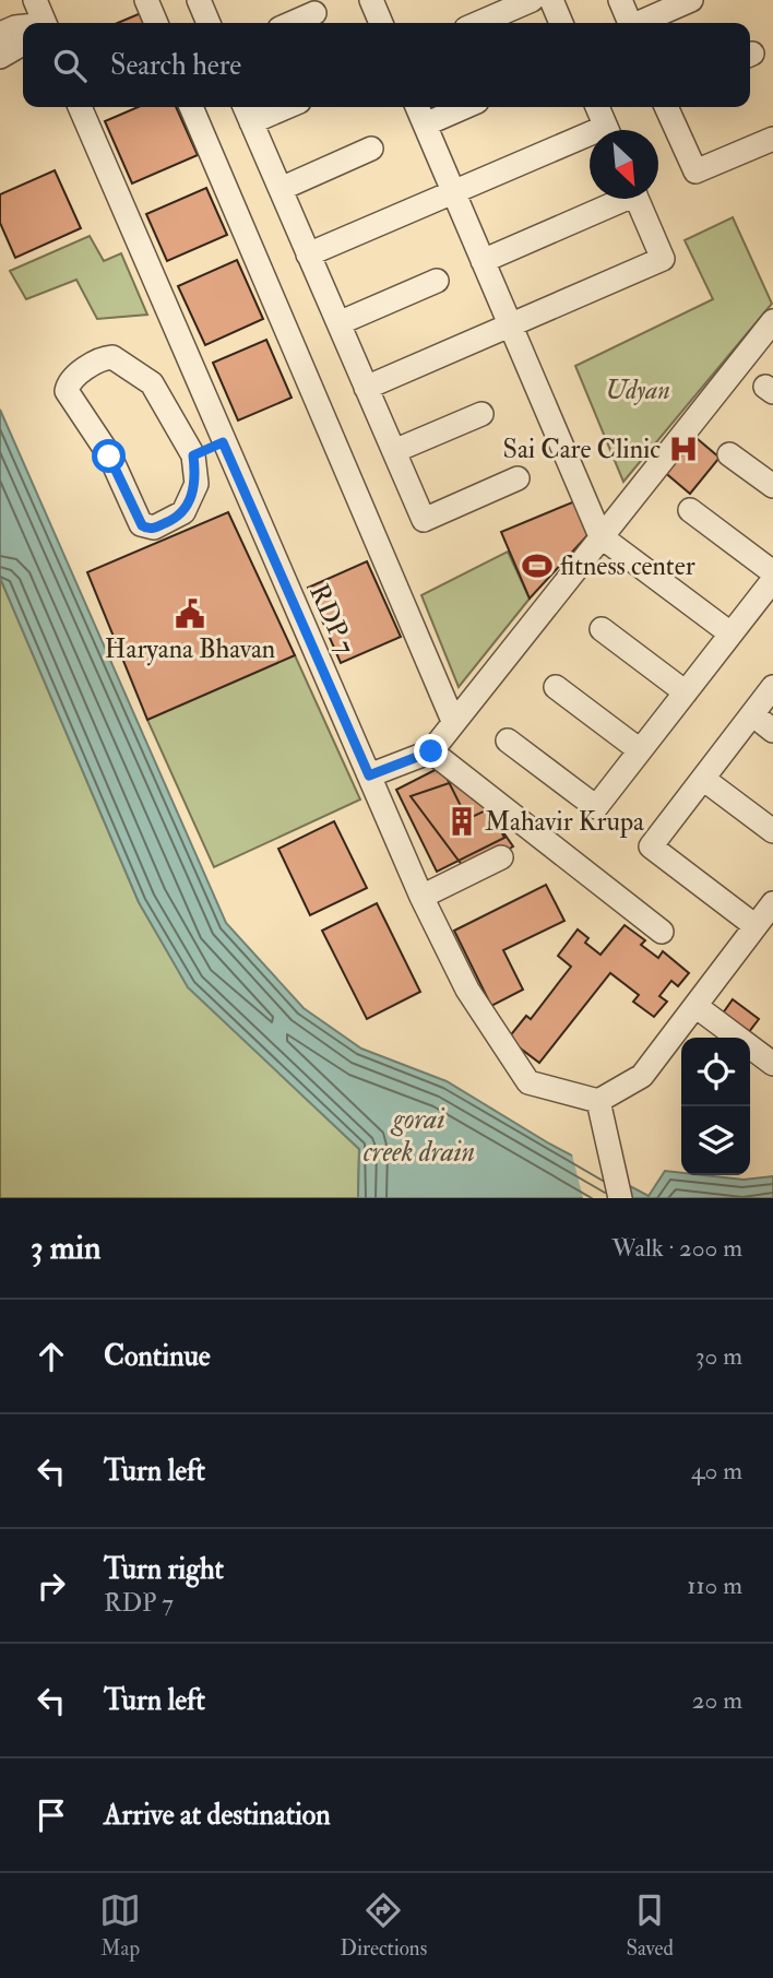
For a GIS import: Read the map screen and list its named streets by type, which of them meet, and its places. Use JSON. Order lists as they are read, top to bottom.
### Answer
{
  "streets": {
    "street": ["RDP 7"]
  },
  "water": ["gorai creek drain"],
  "parks": ["Udyan"],
  "places": {
    "hospital": ["Sai Care Clinic"],
    "sports": ["fitness center"],
    "public building": ["Haryana Bhavan"],
    "building": ["Mahavir Krupa"]
  },
  "north": "bottom right",
  "page": {
    "search": "Search here",
    "heading": ["3 min", "Walk · 200 m"],
    "list": [
      ["Continue", "30 m"],
      ["Turn left", "40 m"],
      ["Turn right", "RDP 7", "110 m"],
      ["Turn left", "20 m"],
      "Arrive at destination"
    ],
    "nav": ["Map", "Directions", "Saved"]
  }
}
